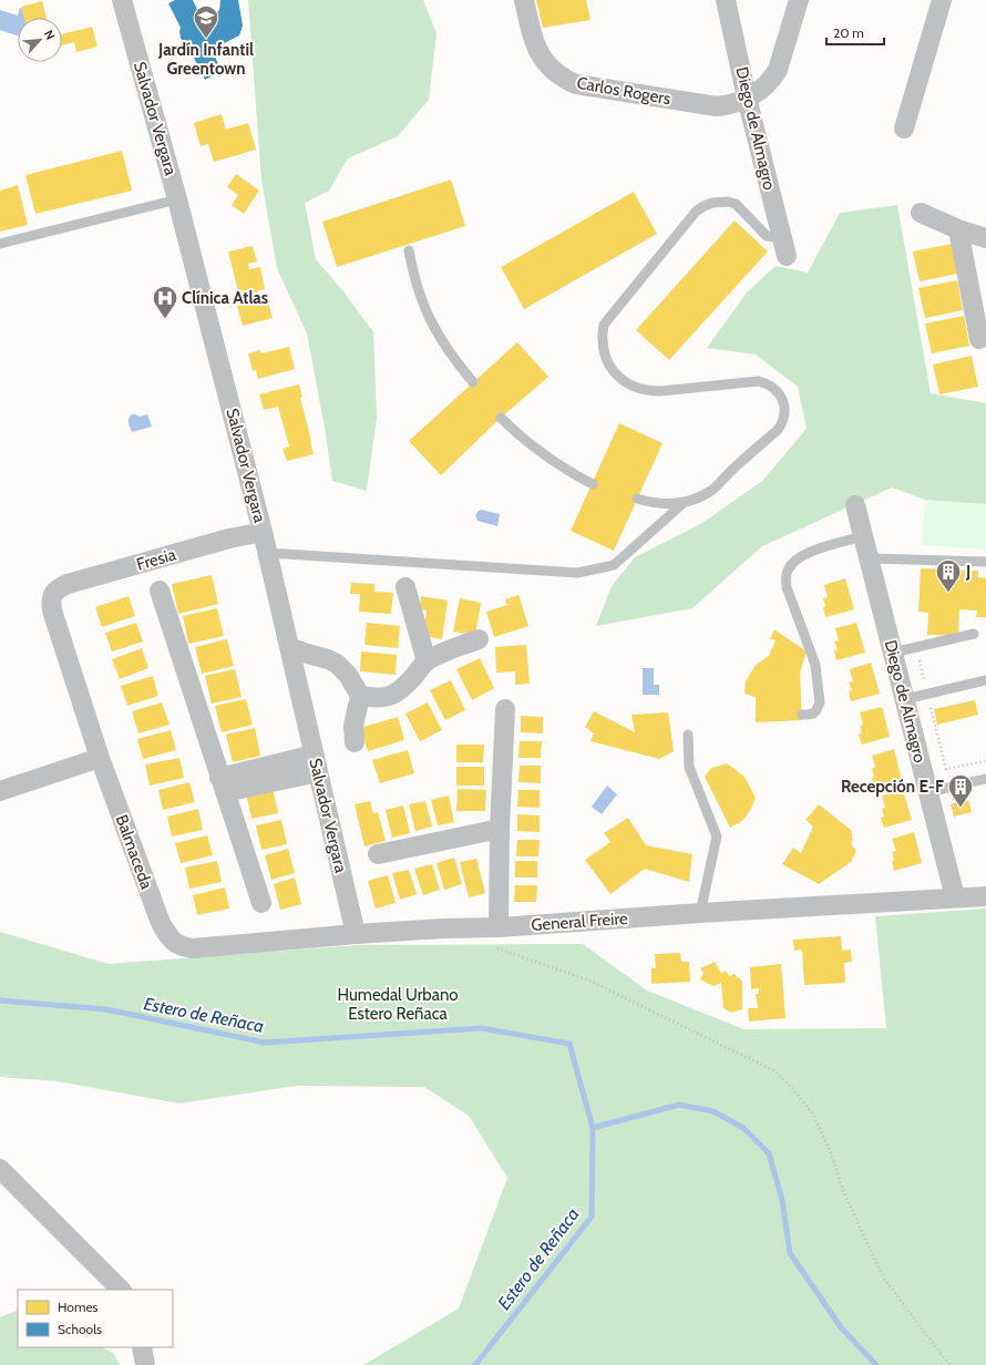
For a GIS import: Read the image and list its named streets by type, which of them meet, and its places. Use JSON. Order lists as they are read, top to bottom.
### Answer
{
  "streets": {
    "street": [
      "Carlos Rogers",
      "Salvador Vergara",
      "Diego de Almagro",
      "Fresia",
      "Balmaceda",
      "General Freire"
    ]
  },
  "crossings": [
    ["Carlos Rogers", "Diego de Almagro"],
    ["Salvador Vergara", "Fresia"],
    ["Salvador Vergara", "General Freire"],
    ["Diego de Almagro", "General Freire"],
    ["Fresia", "Balmaceda"],
    ["Balmaceda", "General Freire"]
  ],
  "water": ["Estero de Reñaca"],
  "parks": ["Humedal Urbano Estero Reñaca"],
  "places": {
    "school or university": ["Jardín Infantil Greentown"],
    "hospital": ["Clínica Atlas"],
    "building": ["J", "Recepción E-F"]
  },
  "legend": ["Homes", "Schools"],
  "scale_bar": "20 m",
  "north": "top right"
}
